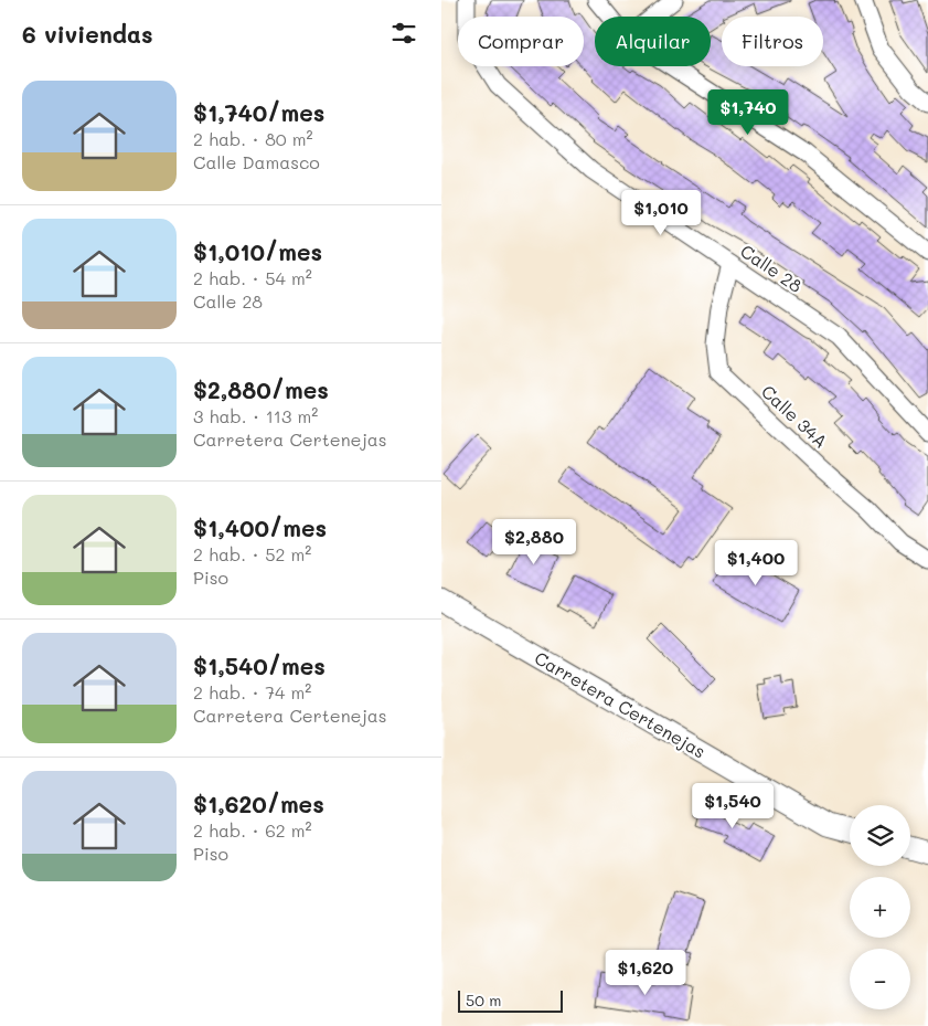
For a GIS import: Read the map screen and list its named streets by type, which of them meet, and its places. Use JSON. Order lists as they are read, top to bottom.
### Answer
{
  "streets": {
    "main road": ["Carretera Certenejas"],
    "street": ["Calle 28", "Calle 34A"]
  },
  "crossings": [
    ["Calle 28", "Calle 34A"]
  ],
  "scale_bar": "50 m",
  "page": {
    "heading": "6 viviendas",
    "chip": ["Comprar", "Alquilar", "Filtros"],
    "list": [
      {
        "name": "$1,740/mes",
        "note": "2 hab. · 80 m² · Calle Damasco"
      },
      {
        "name": "$1,010/mes",
        "note": "2 hab. · 54 m² · Calle 28"
      },
      {
        "name": "$2,880/mes",
        "note": "3 hab. · 113 m² · Carretera Certenejas"
      },
      {
        "name": "$1,400/mes",
        "note": "2 hab. · 52 m² · Piso"
      },
      {
        "name": "$1,540/mes",
        "note": "2 hab. · 74 m² · Carretera Certenejas"
      },
      {
        "name": "$1,620/mes",
        "note": "2 hab. · 62 m² · Piso"
      }
    ],
    "price": [
      "$1,740",
      "$1,010",
      "$2,880",
      "$1,400",
      "$1,540",
      "$1,620"
    ],
    "map_buttons": ["+", "−"],
    "scale": "50 m"
  }
}
